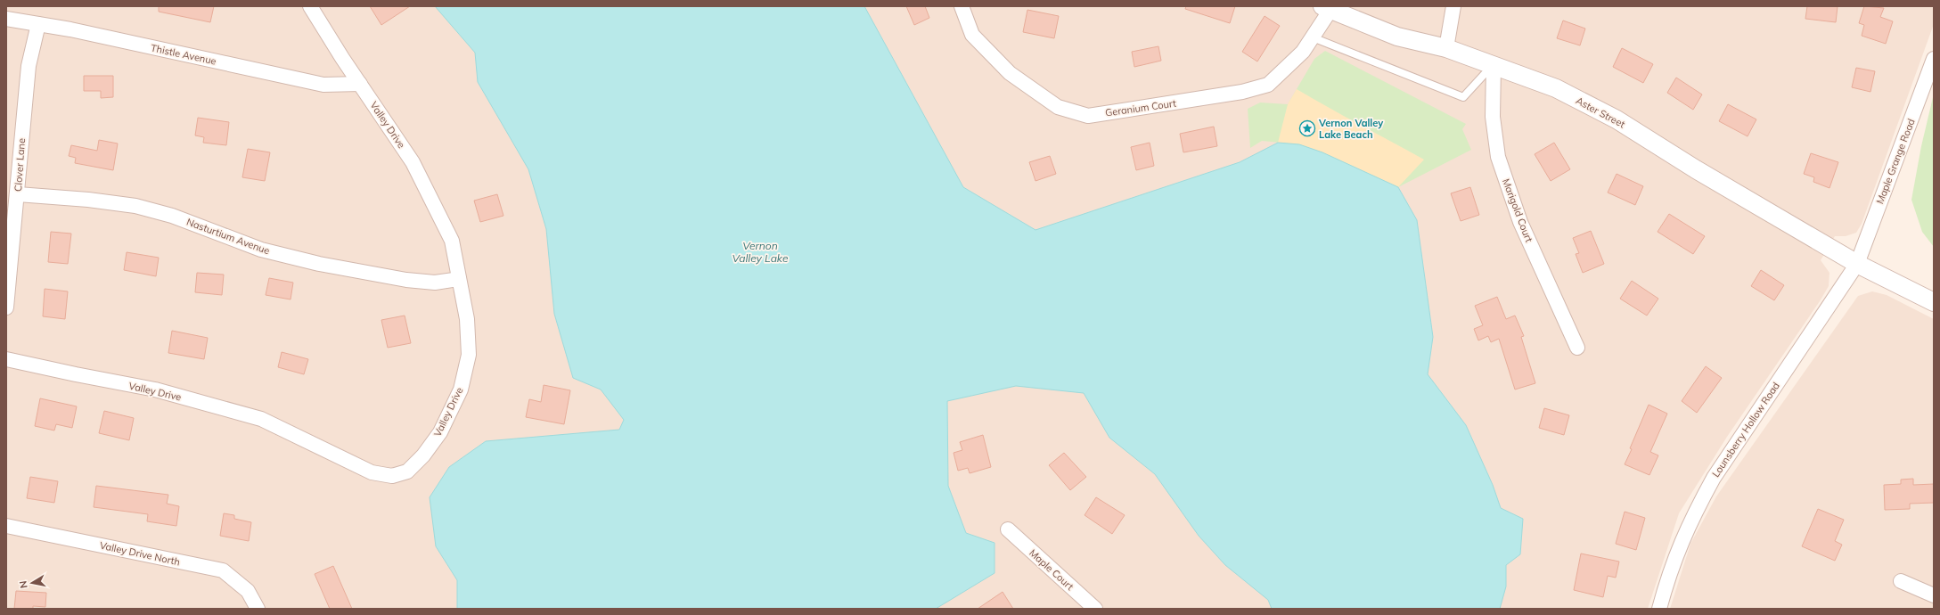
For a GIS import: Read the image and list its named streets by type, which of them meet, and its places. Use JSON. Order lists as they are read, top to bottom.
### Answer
{
  "streets": {
    "street": [
      "Thistle Avenue",
      "Geranium Court",
      "Aster Street",
      "Valley Drive",
      "Maple Grange Road",
      "Clover Lane",
      "Marigold Court",
      "Nasturtium Avenue",
      "Lounsberry Hollow Road",
      "Valley Drive North",
      "Maple Court"
    ]
  },
  "crossings": [
    ["Thistle Avenue", "Valley Drive"],
    ["Thistle Avenue", "Clover Lane"],
    ["Geranium Court", "Aster Street"],
    ["Aster Street", "Maple Grange Road"],
    ["Aster Street", "Marigold Court"],
    ["Aster Street", "Lounsberry Hollow Road"],
    ["Valley Drive", "Nasturtium Avenue"],
    ["Maple Grange Road", "Lounsberry Hollow Road"],
    ["Clover Lane", "Nasturtium Avenue"]
  ],
  "water": ["Vernon Valley Lake"],
  "places": {
    "place": ["Vernon Valley Lake Beach"]
  },
  "north": "left"
}
